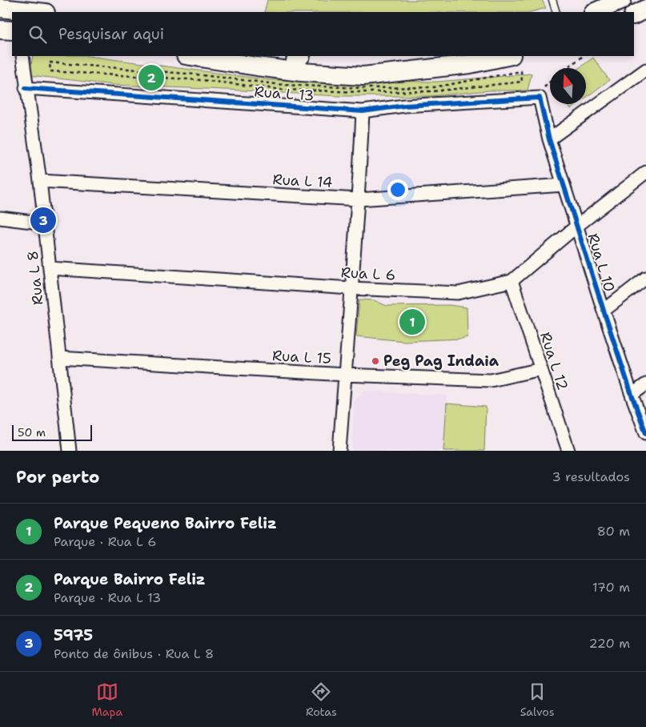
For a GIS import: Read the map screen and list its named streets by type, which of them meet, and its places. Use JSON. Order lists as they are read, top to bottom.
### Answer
{
  "streets": {
    "street": [
      "Rua L 13",
      "Rua L 14",
      "Rua L 10",
      "Rua L 6",
      "Rua L 8",
      "Rua L 15",
      "Rua L 12"
    ]
  },
  "crossings": [
    ["Rua L 13", "Rua L 10"],
    ["Rua L 13", "Rua L 8"],
    ["Rua L 14", "Rua L 10"],
    ["Rua L 14", "Rua L 8"],
    ["Rua L 10", "Rua L 6"],
    ["Rua L 6", "Rua L 8"],
    ["Rua L 6", "Rua L 12"],
    ["Rua L 8", "Rua L 15"],
    ["Rua L 15", "Rua L 12"]
  ],
  "places": ["Peg Pag Indaia"],
  "scale_bar": "50 m",
  "north": "top",
  "page": {
    "search": "Pesquisar aqui",
    "pins": ["2", "3", "1"],
    "scale": "50 m",
    "heading": ["Por perto", "3 resultados"],
    "list": [
      {
        "mark": "1",
        "name": "Parque Pequeno Bairro Feliz",
        "note": "Parque · Rua L 6",
        "value": "80 m"
      },
      {
        "mark": "2",
        "name": "Parque Bairro Feliz",
        "note": "Parque · Rua L 13",
        "value": "170 m"
      },
      {
        "mark": "3",
        "name": "5975",
        "note": "Ponto de ônibus · Rua L 8",
        "value": "220 m"
      }
    ],
    "nav": ["Mapa", "Rotas", "Salvos"]
  }
}
